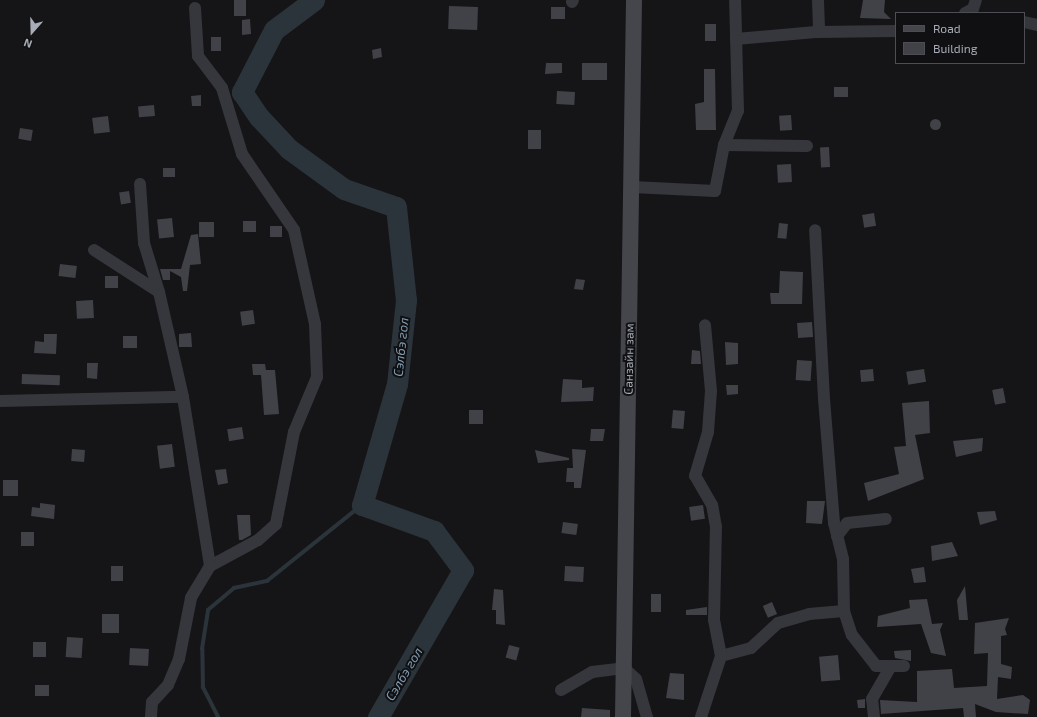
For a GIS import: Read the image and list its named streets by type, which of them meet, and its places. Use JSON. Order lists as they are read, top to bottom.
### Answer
{
  "streets": {
    "main road": ["Санзайн зам"]
  },
  "water": ["Сэлбэ гол"],
  "legend": ["Road", "Building"],
  "north": "bottom"
}
